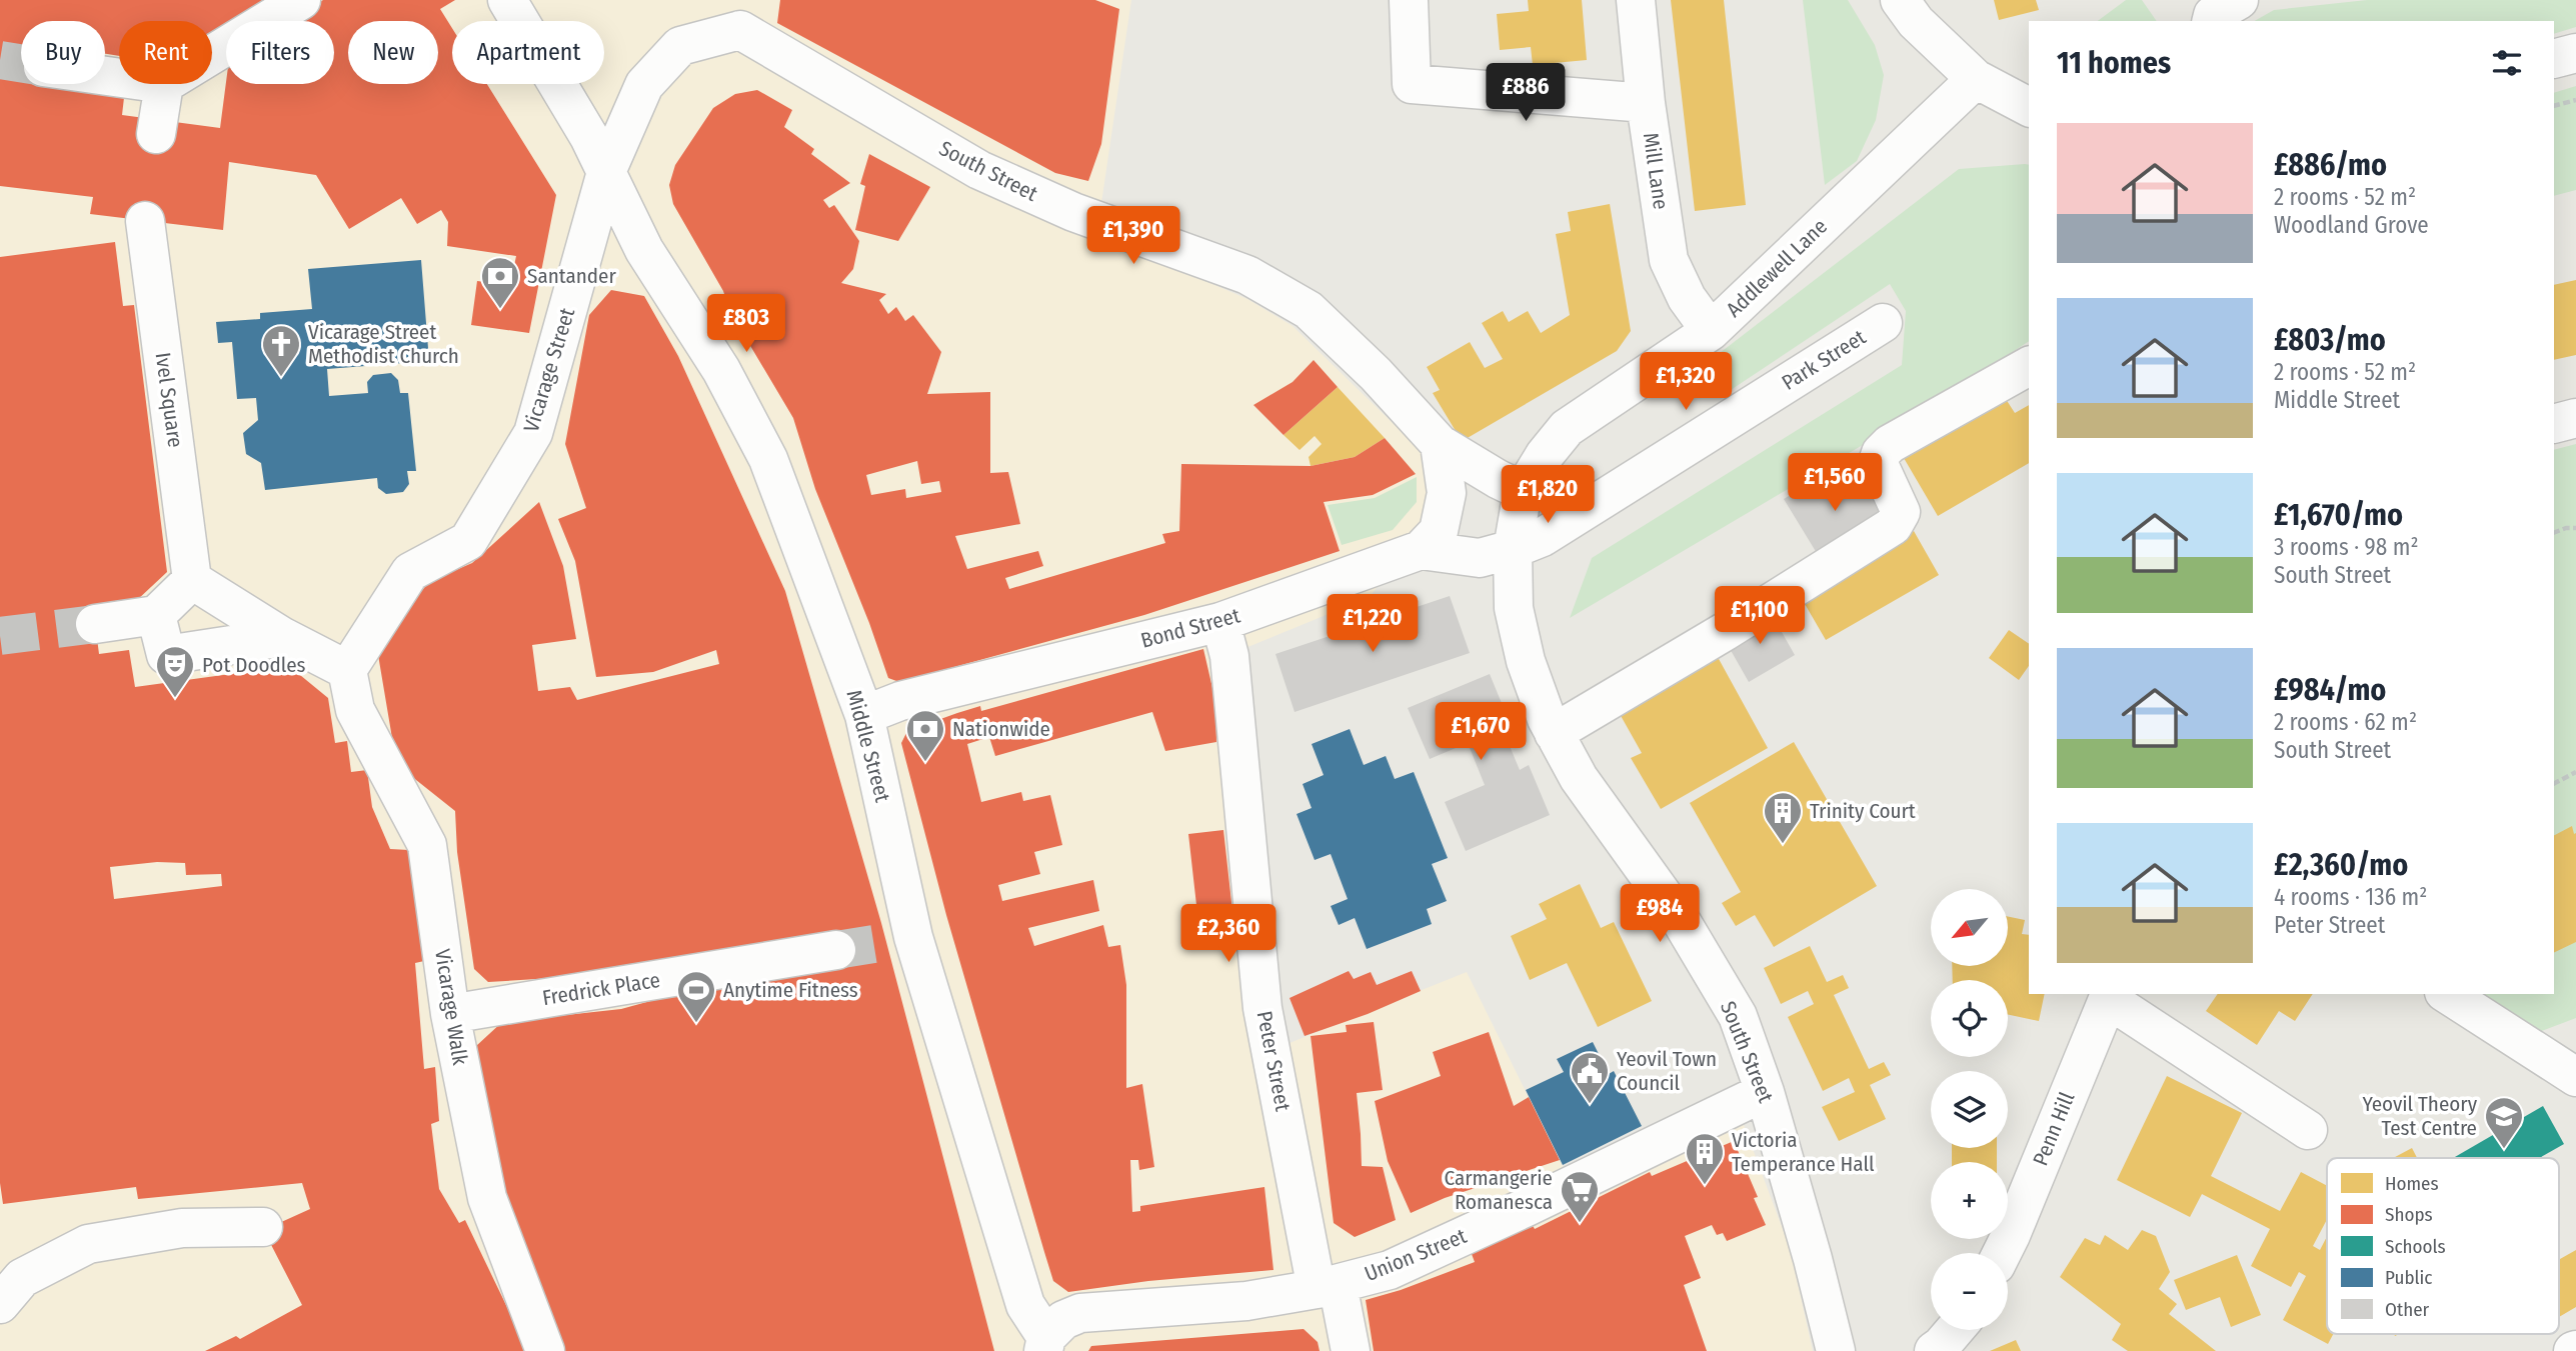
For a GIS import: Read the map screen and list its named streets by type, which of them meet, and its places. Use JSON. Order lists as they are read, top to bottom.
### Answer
{
  "streets": {
    "street": [
      "South Street",
      "Mill Lane",
      "Addlewell Lane",
      "Park Street",
      "Vicarage Street",
      "Ivel Square",
      "Bond Street",
      "Middle Street",
      "Fredrick Place",
      "Vicarage Walk",
      "Peter Street",
      "Penn Hill",
      "Union Street"
    ]
  },
  "crossings": [
    ["South Street", "Addlewell Lane"],
    ["South Street", "Park Street"],
    ["South Street", "Bond Street"],
    ["South Street", "Union Street"],
    ["Mill Lane", "Addlewell Lane"],
    ["Addlewell Lane", "Park Street"],
    ["Addlewell Lane", "Bond Street"],
    ["Park Street", "Bond Street"],
    ["Vicarage Street", "Middle Street"],
    ["Vicarage Street", "Vicarage Walk"],
    ["Bond Street", "Middle Street"],
    ["Bond Street", "Peter Street"],
    ["Middle Street", "Union Street"],
    ["Fredrick Place", "Vicarage Walk"],
    ["Peter Street", "Union Street"]
  ],
  "places": {
    "bank": ["Santander", "Nationwide"],
    "church": ["Vicarage Street Methodist Church"],
    "theatre": ["Pot Doodles"],
    "building": ["Trinity Court", "Victoria Temperance Hall"],
    "sports": ["Anytime Fitness"],
    "public building": ["Yeovil Town Council"],
    "school or university": ["Yeovil Theory Test Centre"],
    "supermarket": ["Carmangerie Romanesca"]
  },
  "legend": [
    "Homes",
    "Shops",
    "Schools",
    "Public",
    "Other"
  ],
  "north": "bottom left",
  "page": {
    "chip": [
      "Buy",
      "Rent",
      "Filters",
      "New",
      "Apartment"
    ],
    "heading": "11 homes",
    "price": [
      "£886",
      "£1,390",
      "£803",
      "£1,320",
      "£1,560",
      "£1,820",
      "£1,100",
      "£1,220",
      "£1,670",
      "£984",
      "£2,360"
    ],
    "list": [
      {
        "name": "£886/mo",
        "note": "2 rooms · 52 m² · Woodland Grove"
      },
      {
        "name": "£803/mo",
        "note": "2 rooms · 52 m² · Middle Street"
      },
      {
        "name": "£1,670/mo",
        "note": "3 rooms · 98 m² · South Street"
      },
      {
        "name": "£984/mo",
        "note": "2 rooms · 62 m² · South Street"
      },
      {
        "name": "£2,360/mo",
        "note": "4 rooms · 136 m² · Peter Street"
      }
    ],
    "map_buttons": ["+", "−"]
  }
}
